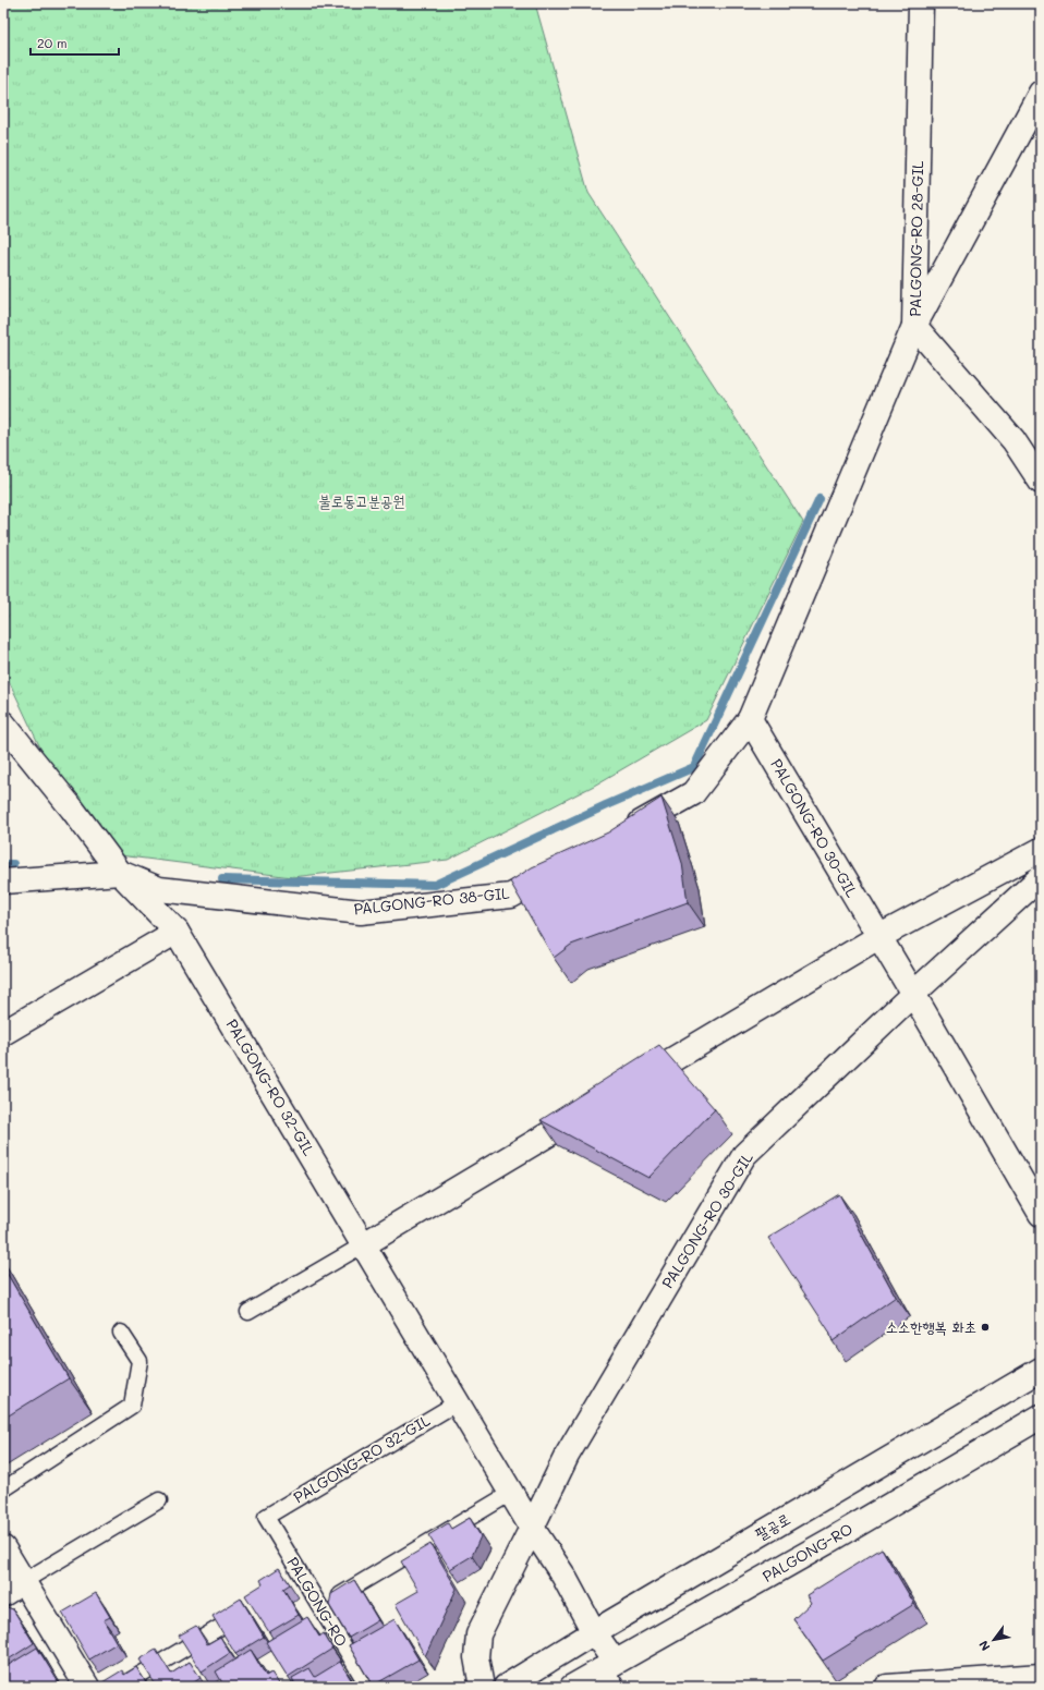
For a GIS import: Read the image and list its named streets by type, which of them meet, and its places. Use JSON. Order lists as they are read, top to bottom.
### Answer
{
  "streets": {
    "street": [
      "PALGONG-RO 28-GIL",
      "PALGONG-RO 30-GIL",
      "PALGONG-RO 38-GIL",
      "PALGONG-RO 32-GIL",
      "팔공로",
      "PALGONG-RO"
    ]
  },
  "crossings": [
    ["PALGONG-RO 30-GIL", "PALGONG-RO 32-GIL"],
    ["PALGONG-RO 38-GIL", "PALGONG-RO 32-GIL"],
    ["PALGONG-RO 32-GIL", "팔공로"],
    ["PALGONG-RO 32-GIL", "PALGONG-RO"]
  ],
  "parks": ["불로동고분공원"],
  "places": ["소소한행복 화초"],
  "scale_bar": "20 m",
  "north": "bottom left"
}
